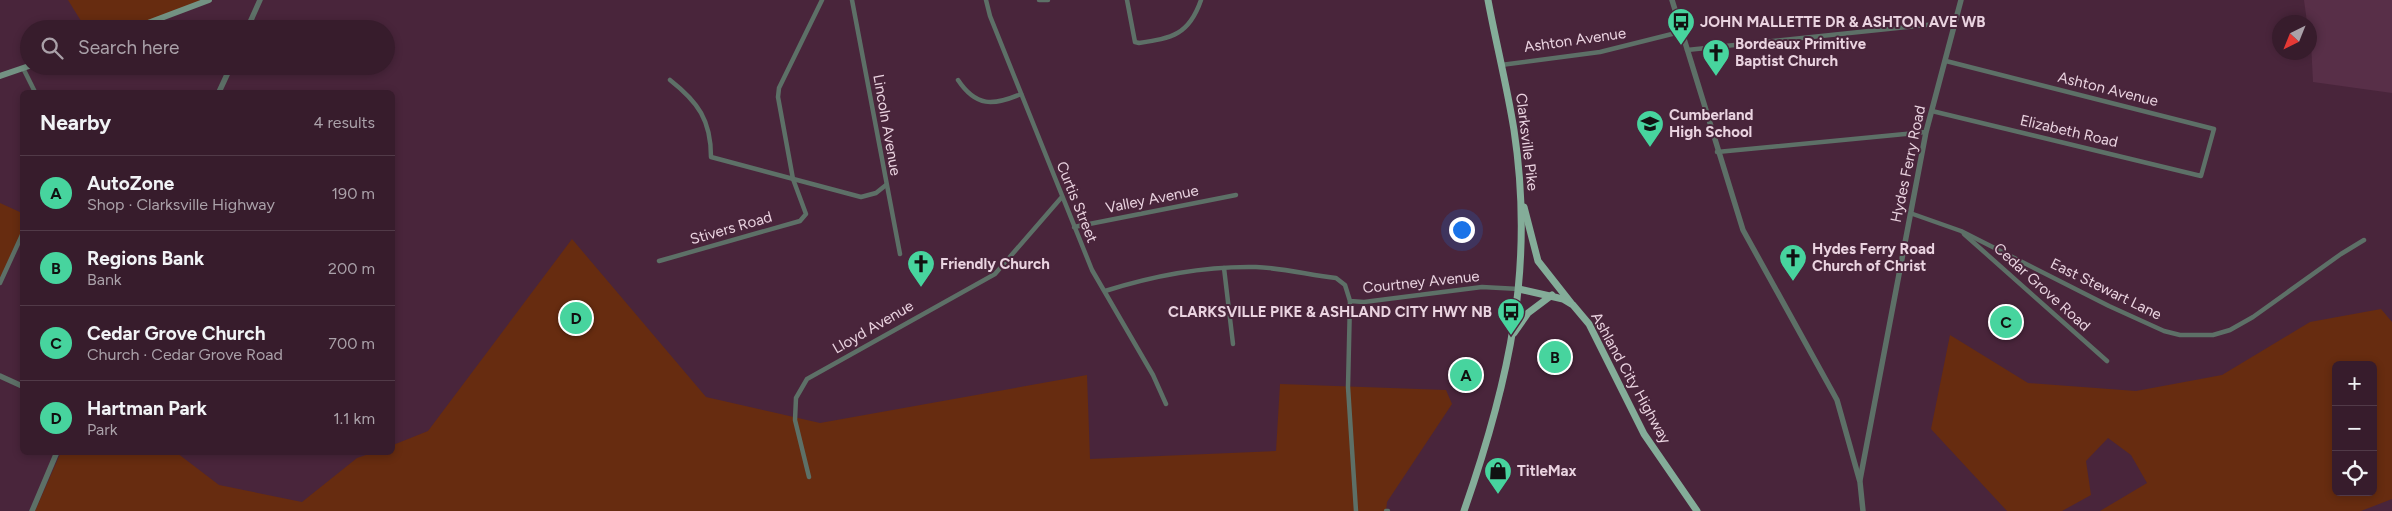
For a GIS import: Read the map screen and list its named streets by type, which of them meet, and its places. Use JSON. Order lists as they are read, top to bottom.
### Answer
{
  "streets": {
    "main road": ["Clarksville Pike", "Ashland City Highway"],
    "street": [
      "Ashton Avenue",
      "Lincoln Avenue",
      "Elizabeth Road",
      "Hydes Ferry Road",
      "Valley Avenue",
      "Curtis Street",
      "Stivers Road",
      "Courtney Avenue",
      "Cedar Grove Road",
      "East Stewart Lane",
      "Lloyd Avenue"
    ]
  },
  "crossings": [
    ["Ashton Avenue", "Elizabeth Road"],
    ["Ashton Avenue", "Clarksville Pike"],
    ["Ashton Avenue", "Hydes Ferry Road"],
    ["Elizabeth Road", "Hydes Ferry Road"],
    ["Clarksville Pike", "Courtney Avenue"],
    ["Clarksville Pike", "Ashland City Highway"],
    ["Hydes Ferry Road", "East Stewart Lane"],
    ["Valley Avenue", "Curtis Street"],
    ["Curtis Street", "Courtney Avenue"],
    ["Curtis Street", "Lloyd Avenue"],
    ["Courtney Avenue", "Ashland City Highway"],
    ["Cedar Grove Road", "East Stewart Lane"]
  ],
  "places": {
    "bus stop": ["JOHN MALLETTE DR & ASHTON AVE WB", "CLARKSVILLE PIKE & ASHLAND CITY HWY NB"],
    "church": ["Bordeaux Primitive Baptist Church", "Hydes Ferry Road Church of Christ", "Friendly Church"],
    "school or university": ["Cumberland High School"],
    "shop": ["TitleMax"]
  },
  "north": "bottom left",
  "page": {
    "search": "Search here",
    "heading": ["Nearby", "4 results"],
    "list": [
      {
        "mark": "A",
        "name": "AutoZone",
        "note": "Shop · Clarksville Highway",
        "value": "190 m"
      },
      {
        "mark": "B",
        "name": "Regions Bank",
        "note": "Bank",
        "value": "200 m"
      },
      {
        "mark": "C",
        "name": "Cedar Grove Church",
        "note": "Church · Cedar Grove Road",
        "value": "700 m"
      },
      {
        "mark": "D",
        "name": "Hartman Park",
        "note": "Park",
        "value": "1.1 km"
      }
    ],
    "pins": [
      "D",
      "C",
      "B",
      "A"
    ],
    "map_buttons": ["+", "−"]
  }
}
